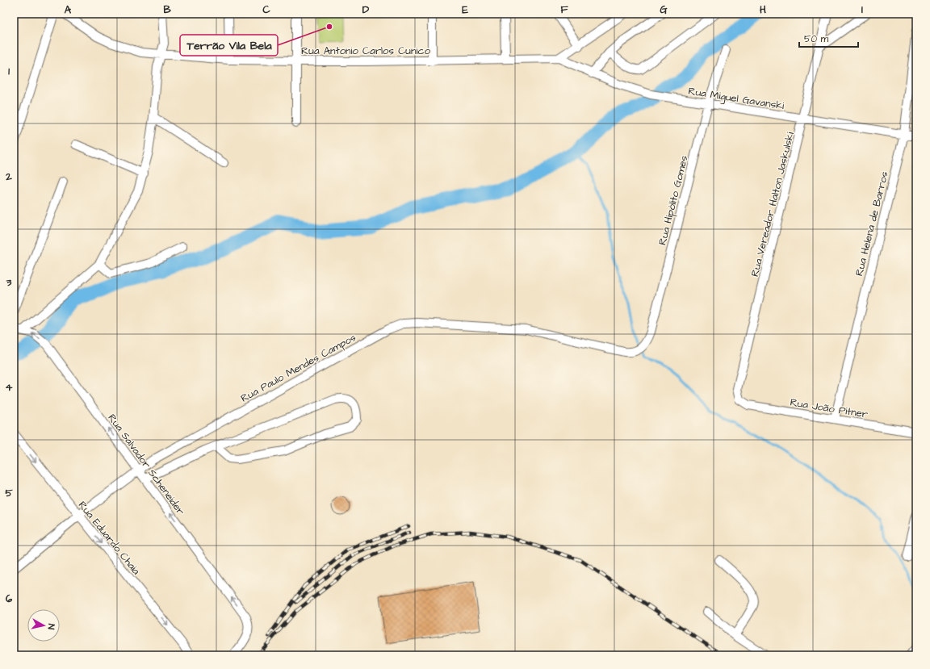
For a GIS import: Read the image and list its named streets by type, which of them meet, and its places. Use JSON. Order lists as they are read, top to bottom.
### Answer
{
  "streets": {
    "street": [
      "Rua Antonio Carlos Cunico",
      "Rua Miguel Gavanski",
      "Rua Hipólito Gomes",
      "Rua Vereador Halton Jaskulski",
      "Rua Helena de Barros",
      "Rua Paulo Mendes Campos",
      "Rua João Pitner",
      "Rua Salvador Scheneider",
      "Rua Eduardo Chaia"
    ]
  },
  "crossings": [
    ["Rua Antonio Carlos Cunico", "Rua Miguel Gavanski"],
    ["Rua Miguel Gavanski", "Rua Hipólito Gomes"],
    ["Rua Miguel Gavanski", "Rua Vereador Halton Jaskulski"],
    ["Rua Miguel Gavanski", "Rua Helena de Barros"],
    ["Rua Hipólito Gomes", "Rua Paulo Mendes Campos"],
    ["Rua Vereador Halton Jaskulski", "Rua João Pitner"],
    ["Rua Helena de Barros", "Rua João Pitner"],
    ["Rua Paulo Mendes Campos", "Rua Salvador Scheneider"],
    ["Rua Paulo Mendes Campos", "Rua Eduardo Chaia"]
  ],
  "one_way": ["Rua Salvador Scheneider", "Rua Eduardo Chaia"],
  "places": ["Terrão Vila Bela"],
  "scale_bar": "50 m",
  "north": "right",
  "grid": {
    "columns": [
      "A",
      "B",
      "C",
      "D",
      "E",
      "F",
      "G",
      "H",
      "I"
    ],
    "rows": [
      "1",
      "2",
      "3",
      "4",
      "5",
      "6"
    ]
  }
}
